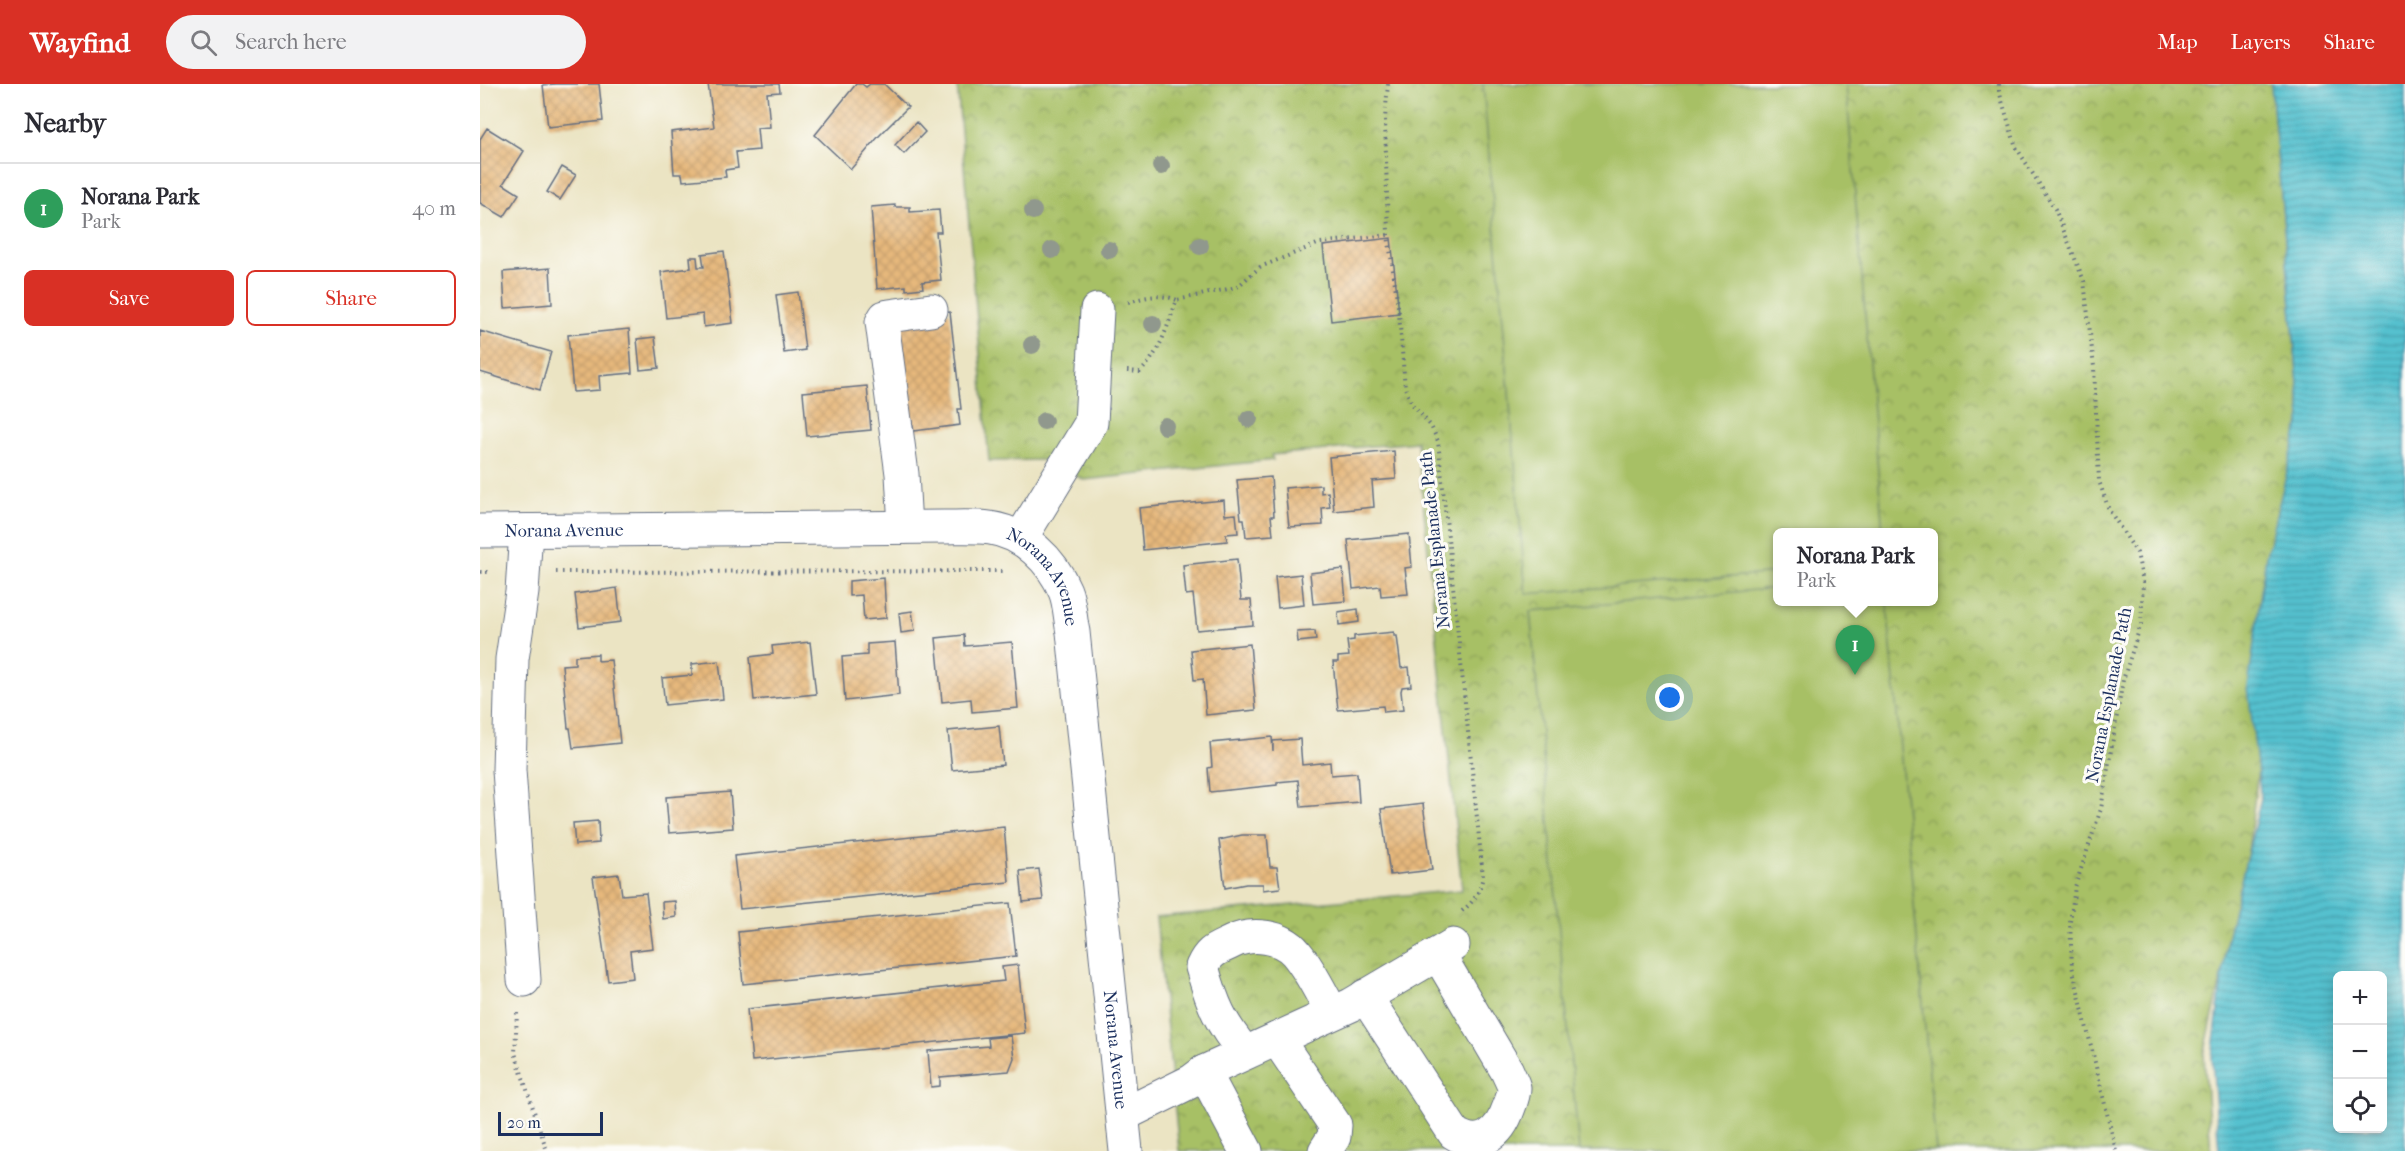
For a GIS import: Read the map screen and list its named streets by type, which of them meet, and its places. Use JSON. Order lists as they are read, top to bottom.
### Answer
{
  "streets": {
    "street": ["Norana Avenue"],
    "path": ["Norana Esplanade Path"]
  },
  "scale_bar": "20 m",
  "page": {
    "header": "Wayfind",
    "search": "Search here",
    "nav": ["Map", "Layers", "Share"],
    "heading": "Nearby",
    "list": [
      {
        "mark": "1",
        "name": "Norana Park",
        "note": "Park",
        "value": "40 m"
      }
    ],
    "buttons": ["Save", "Share"],
    "popup": ["Norana Park", "Park"],
    "pins": "1",
    "map_buttons": ["+", "−"],
    "scale": "20 m"
  }
}
